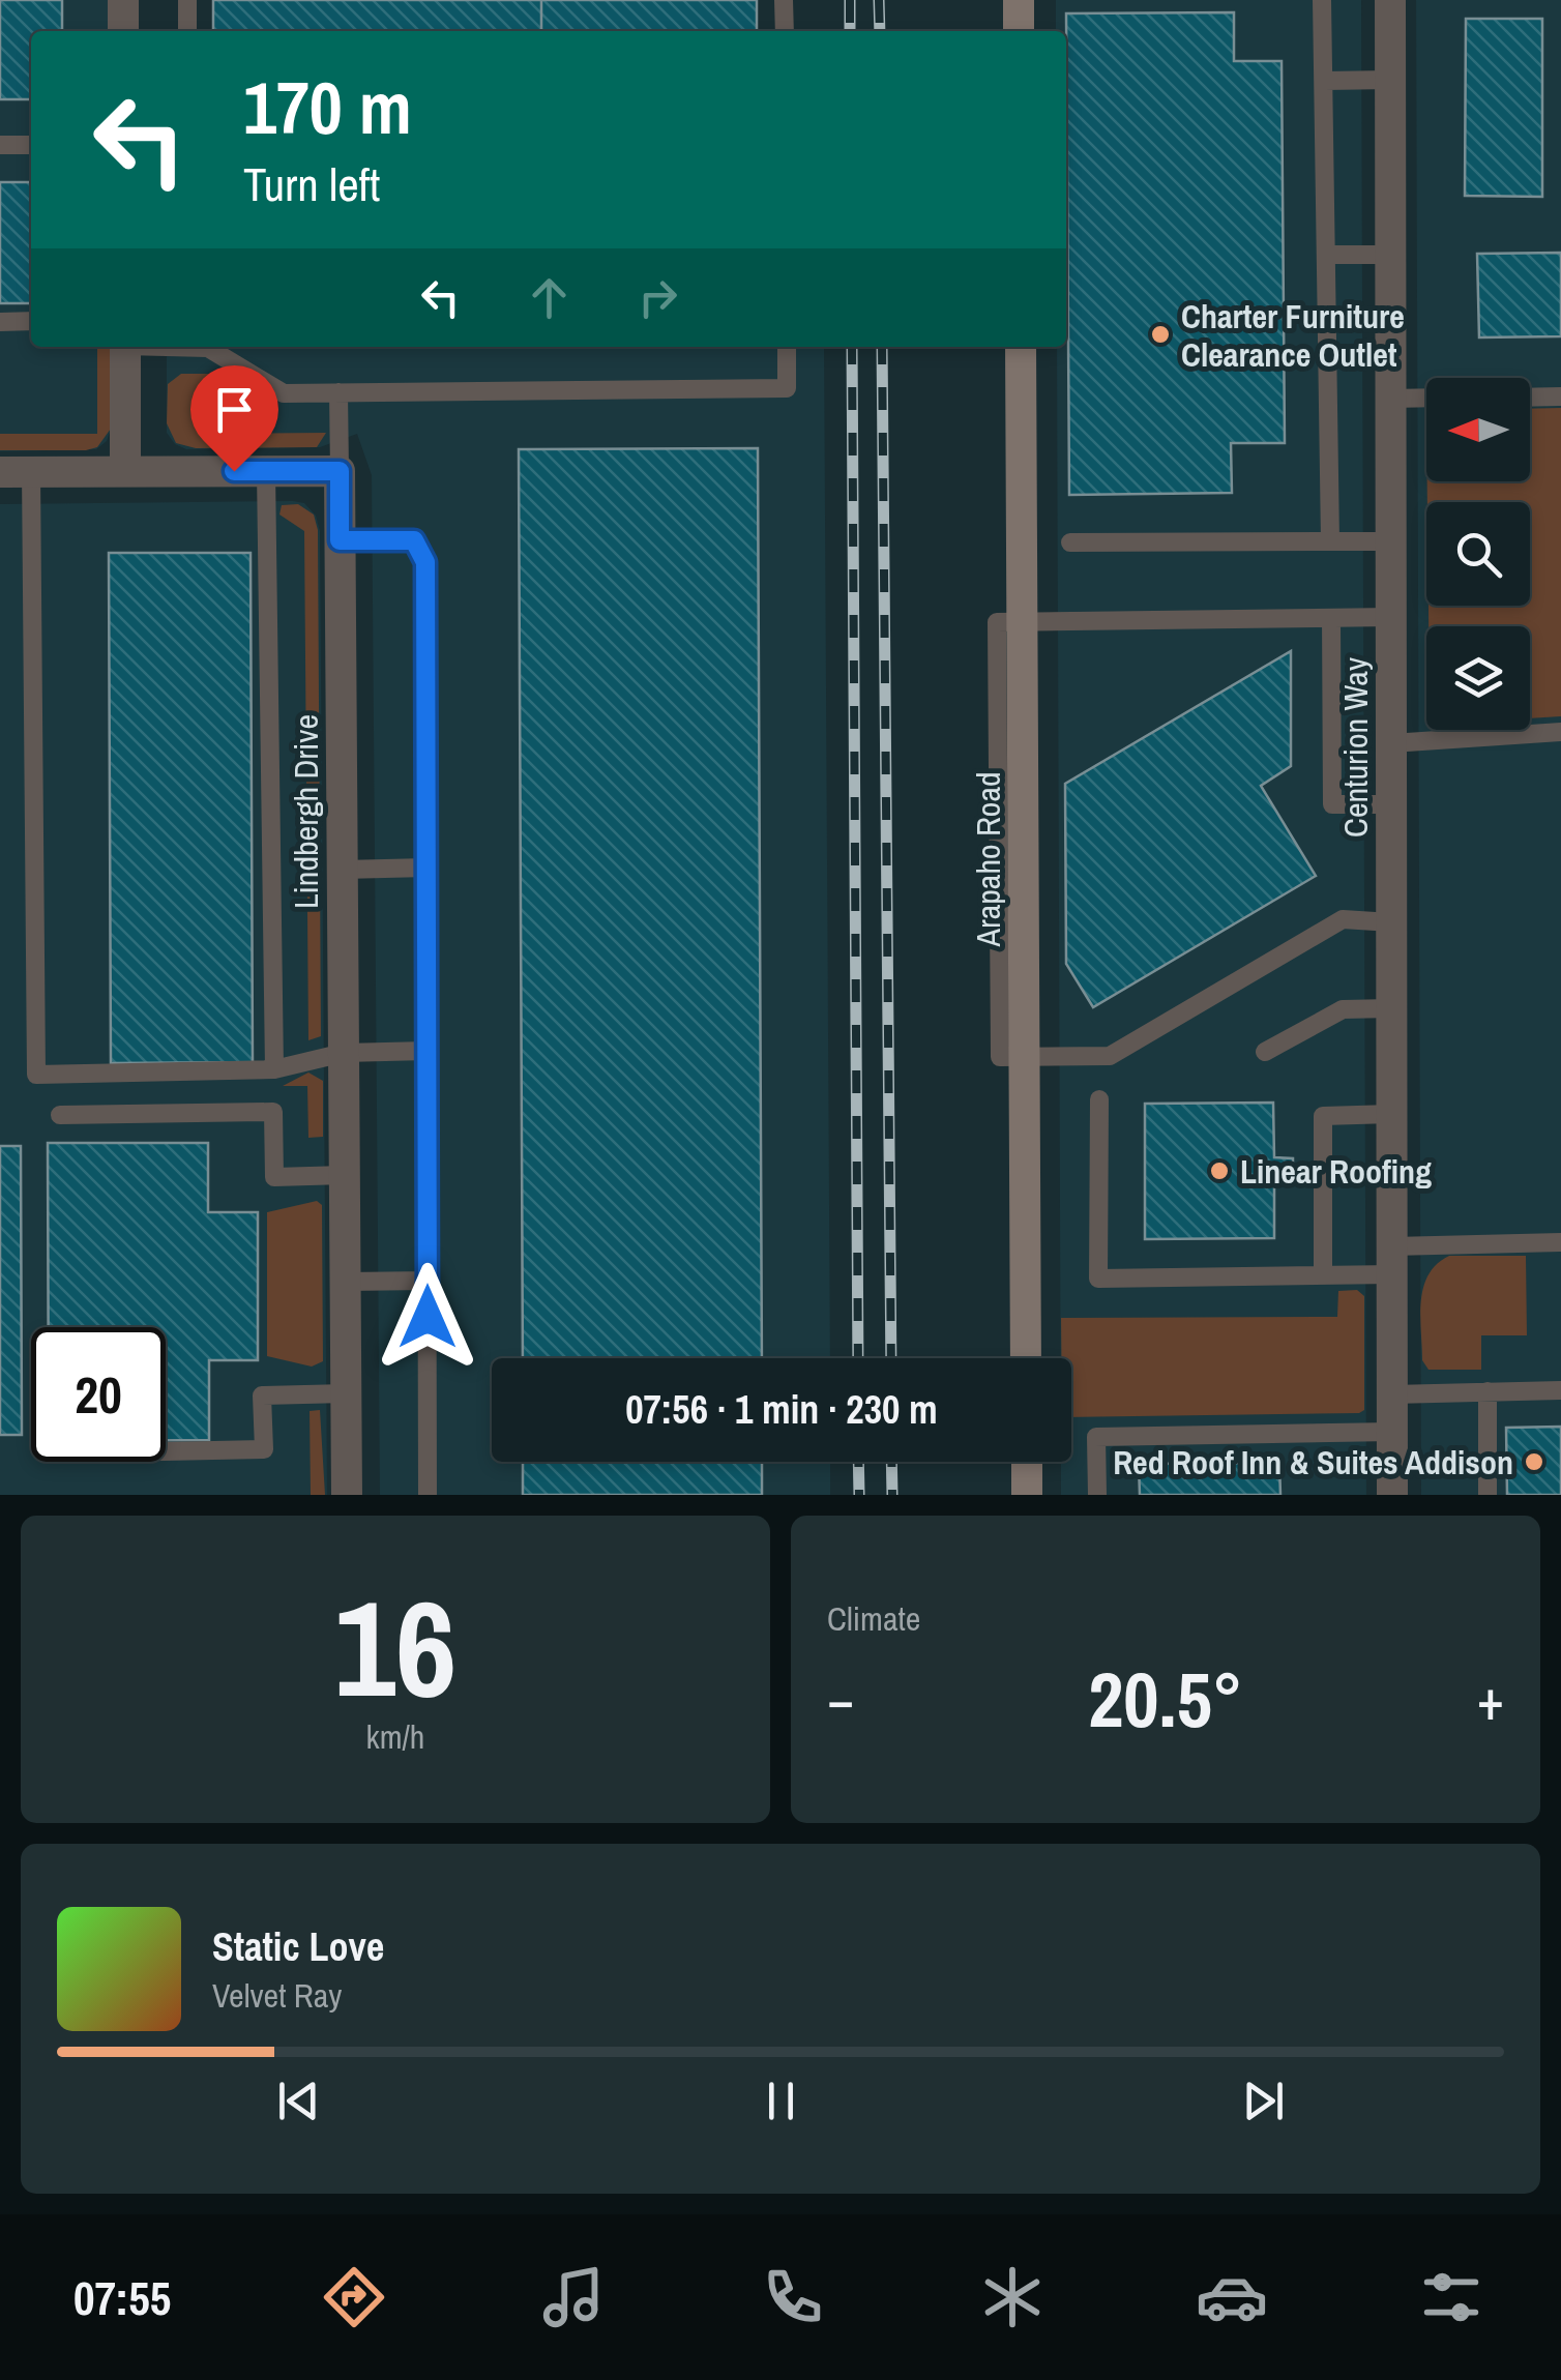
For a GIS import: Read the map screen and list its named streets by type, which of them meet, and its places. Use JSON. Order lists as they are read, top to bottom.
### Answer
{
  "streets": {
    "main road": ["Arapaho Road"],
    "street": ["Centurion Way", "Lindbergh Drive"]
  },
  "places": ["Charter Furniture Clearance Outlet", "Linear Roofing", "Red Roof Inn & Suites Addison"],
  "north": "left",
  "page": {
    "turn": ["170 m", "Turn left"],
    "limit": "20",
    "trip": "07:56 · 1 min · 230 m",
    "tile": [
      ["16", "km/h"],
      "Climate"
    ],
    "heat": ["−", "20.5°", "+"],
    "song": ["Static Love", "Velvet Ray"],
    "tabs": "07:55"
  }
}
